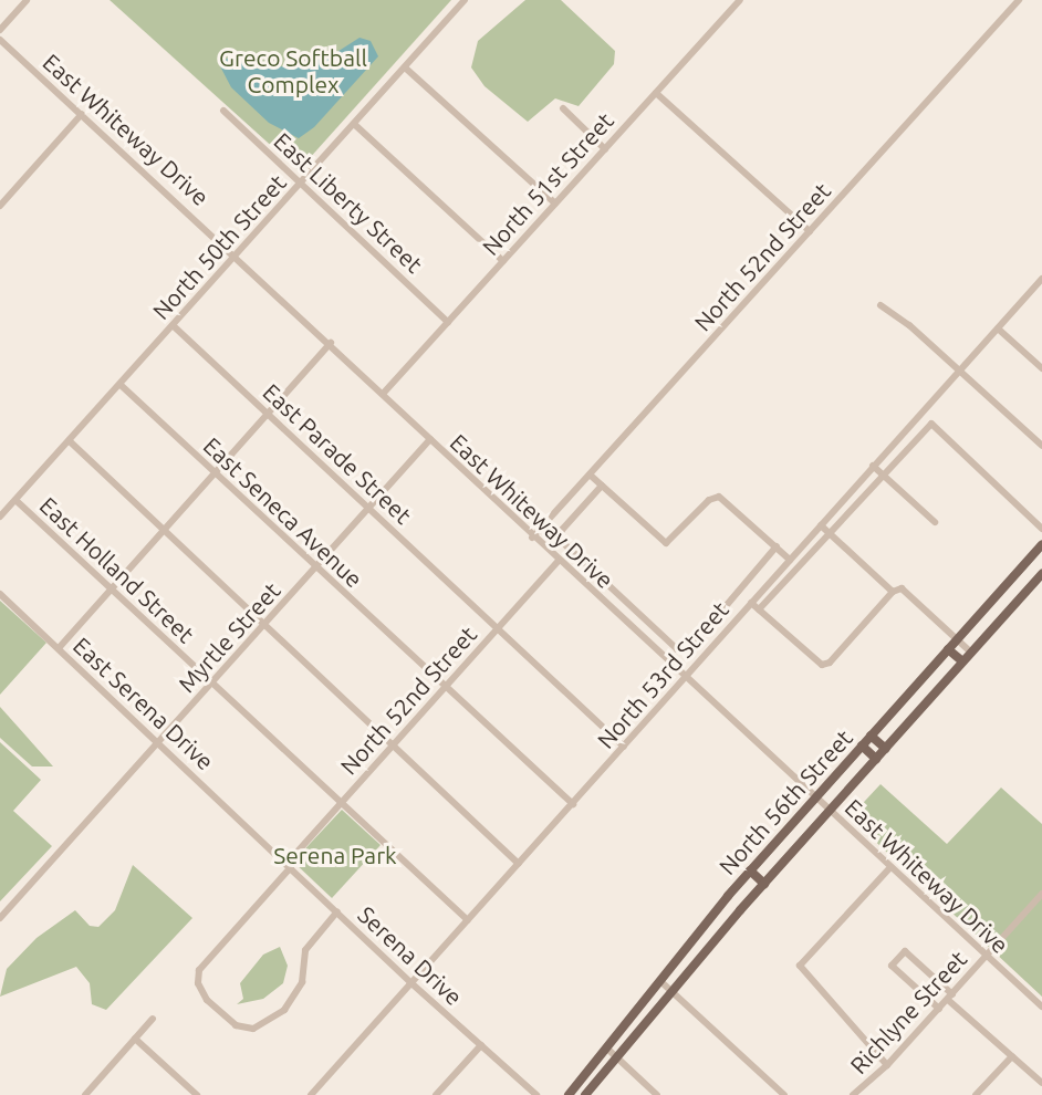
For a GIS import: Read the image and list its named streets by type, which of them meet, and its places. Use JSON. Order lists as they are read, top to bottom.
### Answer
{
  "streets": {
    "main road": ["North 56th Street"],
    "street": [
      "East Whiteway Drive",
      "North 51st Street",
      "East Liberty Street",
      "North 50th Street",
      "North 52nd Street",
      "East Parade Street",
      "East Seneca Avenue",
      "East Holland Street",
      "Myrtle Street",
      "North 53rd Street",
      "East Serena Drive",
      "Serena Drive",
      "Richlyne Street"
    ]
  },
  "crossings": [
    ["East Whiteway Drive", "North 51st Street"],
    ["East Whiteway Drive", "North 50th Street"],
    ["East Whiteway Drive", "North 52nd Street"],
    ["East Whiteway Drive", "Myrtle Street"],
    ["East Whiteway Drive", "North 53rd Street"],
    ["East Whiteway Drive", "North 56th Street"],
    ["East Whiteway Drive", "Richlyne Street"],
    ["North 51st Street", "East Liberty Street"],
    ["East Liberty Street", "North 50th Street"],
    ["North 50th Street", "East Parade Street"],
    ["North 50th Street", "East Seneca Avenue"],
    ["North 50th Street", "East Holland Street"],
    ["North 52nd Street", "East Parade Street"],
    ["North 52nd Street", "East Seneca Avenue"],
    ["North 52nd Street", "East Holland Street"],
    ["North 52nd Street", "Serena Drive"],
    ["East Parade Street", "Myrtle Street"],
    ["East Parade Street", "North 53rd Street"],
    ["East Seneca Avenue", "Myrtle Street"],
    ["East Seneca Avenue", "North 53rd Street"],
    ["East Holland Street", "Myrtle Street"],
    ["East Holland Street", "North 53rd Street"],
    ["Myrtle Street", "East Serena Drive"],
    ["North 53rd Street", "Serena Drive"],
    ["East Serena Drive", "Serena Drive"]
  ],
  "parks": ["Greco Softball Complex", "Serena Park"]
}
